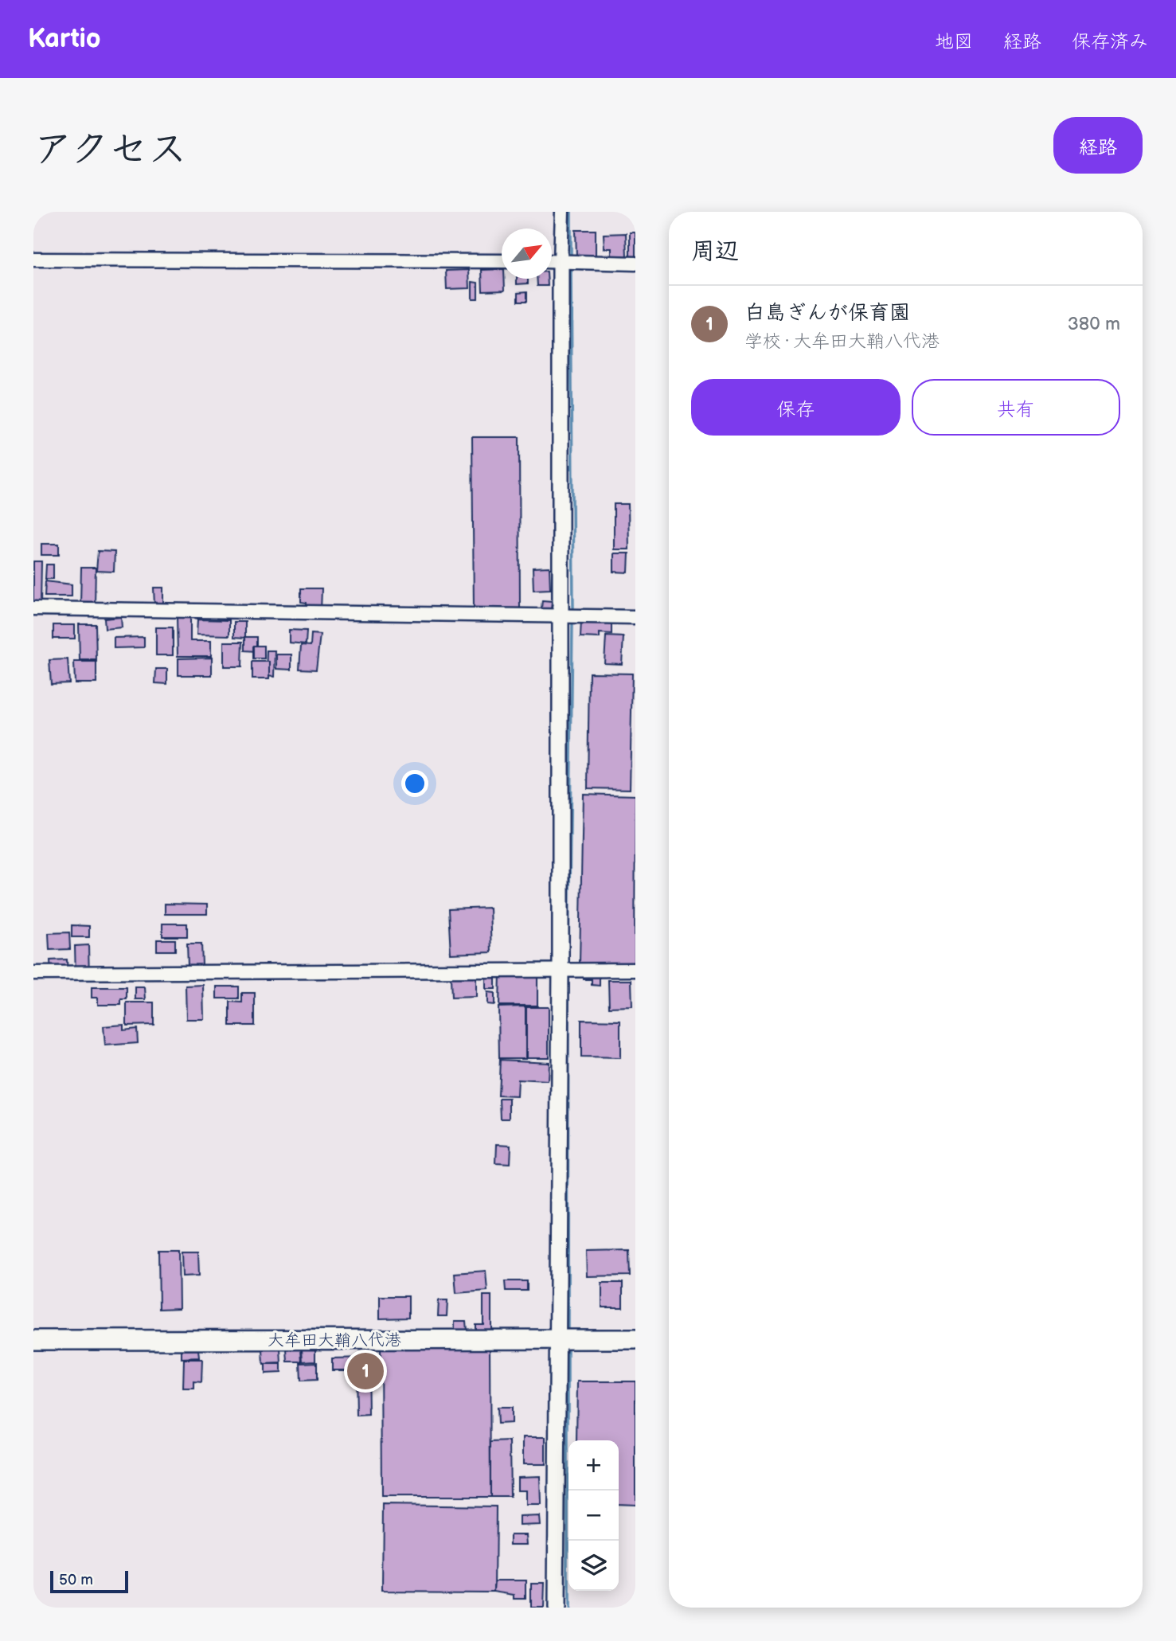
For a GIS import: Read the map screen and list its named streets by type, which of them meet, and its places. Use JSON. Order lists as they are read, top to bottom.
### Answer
{
  "streets": {
    "main road": ["大牟田大鞘八代港"]
  },
  "scale_bar": "50 m",
  "north": "top right",
  "page": {
    "header": "Kartio",
    "nav": ["地図", "経路", "保存済み"],
    "title": "アクセス",
    "buttons": [
      "経路",
      ["保存", "共有"]
    ],
    "heading": "周辺",
    "list": [
      {
        "mark": "1",
        "name": "白島ぎんが保育園",
        "note": "学校 · 大牟田大鞘八代港",
        "value": "380 m"
      }
    ],
    "pins": "1",
    "map_buttons": ["+", "−"],
    "scale": "50 m"
  }
}
